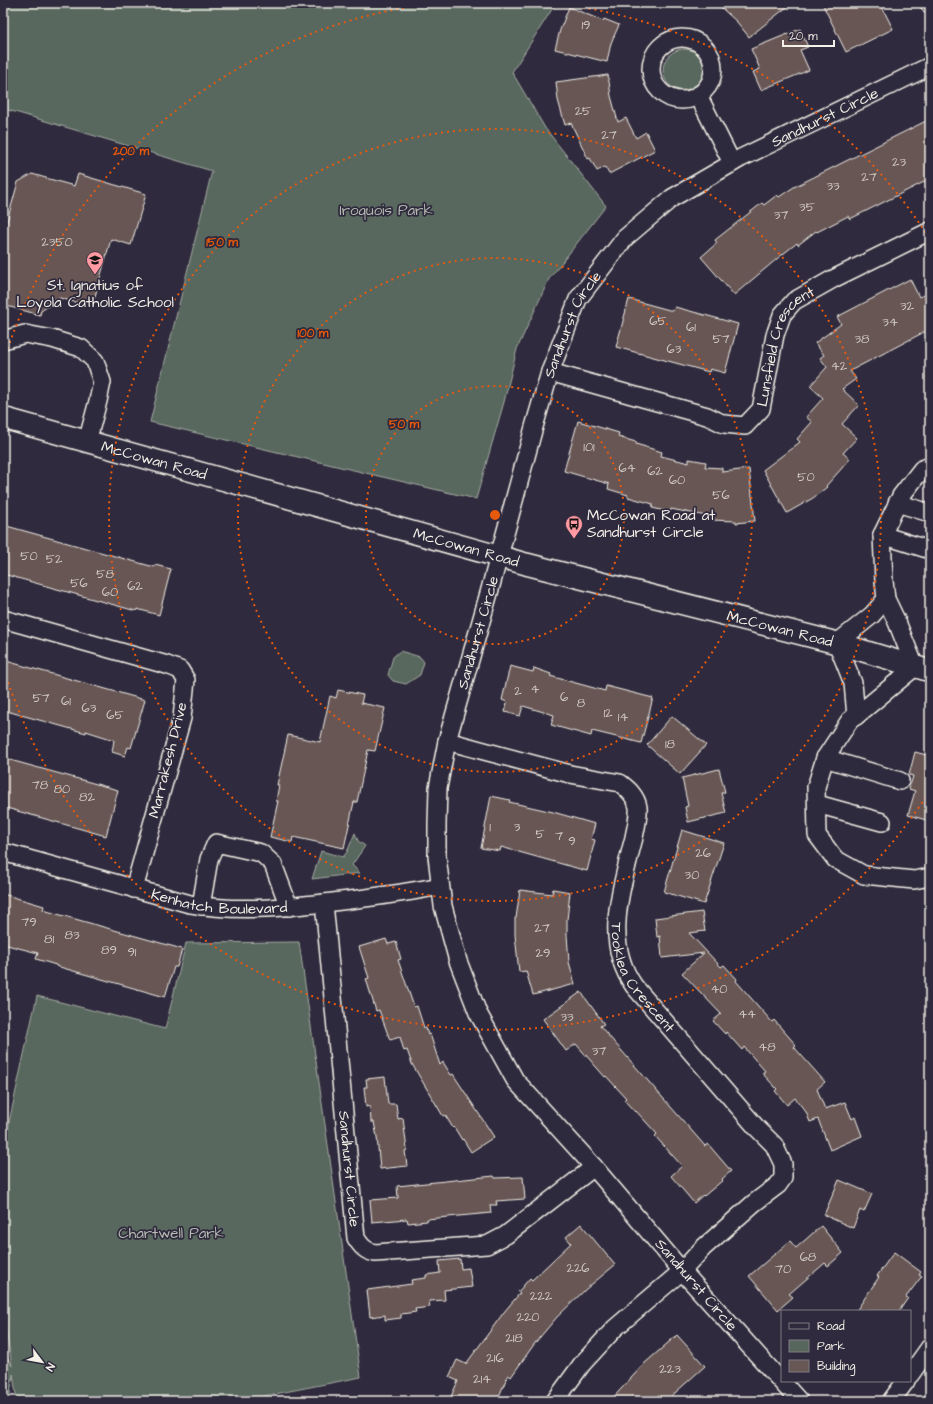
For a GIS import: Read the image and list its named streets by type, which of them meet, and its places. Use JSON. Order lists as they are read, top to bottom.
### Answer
{
  "streets": {
    "main road": ["McCowan Road"],
    "street": [
      "Sandhurst Circle",
      "Lunsfield Crescent",
      "Marrakesh Drive",
      "Kenhatch Boulevard",
      "Tooklea Crescent"
    ]
  },
  "crossings": [
    ["Sandhurst Circle", "Lunsfield Crescent"],
    ["Sandhurst Circle", "McCowan Road"],
    ["Sandhurst Circle", "Kenhatch Boulevard"],
    ["Sandhurst Circle", "Tooklea Crescent"],
    ["Marrakesh Drive", "Kenhatch Boulevard"]
  ],
  "parks": ["Iroquois Park", "Chartwell Park"],
  "places": {
    "school or university": ["St. Ignatius of Loyola Catholic School"],
    "bus stop": ["McCowan Road at Sandhurst Circle"]
  },
  "house_numbers": [
    "19",
    "25",
    "27",
    "23",
    "27",
    "33",
    "35",
    "37",
    "2350",
    "32",
    "65",
    "34",
    "61",
    "57",
    "38",
    "63",
    "42",
    "101",
    "64",
    "62",
    "50",
    "60",
    "56",
    "50",
    "52",
    "58",
    "56",
    "62",
    "60",
    "4",
    "2",
    "6",
    "57",
    "61",
    "8",
    "63",
    "12",
    "65",
    "14",
    "18",
    "78",
    "80",
    "82",
    "1",
    "3",
    "5",
    "7",
    "9",
    "26",
    "30",
    "79",
    "27",
    "83",
    "81",
    "89",
    "91",
    "29",
    "40",
    "44",
    "33",
    "48",
    "37",
    "68",
    "226",
    "70",
    "222",
    "220",
    "218",
    "216",
    "223",
    "214"
  ],
  "legend": ["Road", "Park", "Building"],
  "scale_bar": "20 m",
  "north": "bottom right",
  "rings": [
    "200 m",
    "150 m",
    "100 m",
    "50 m"
  ]
}
